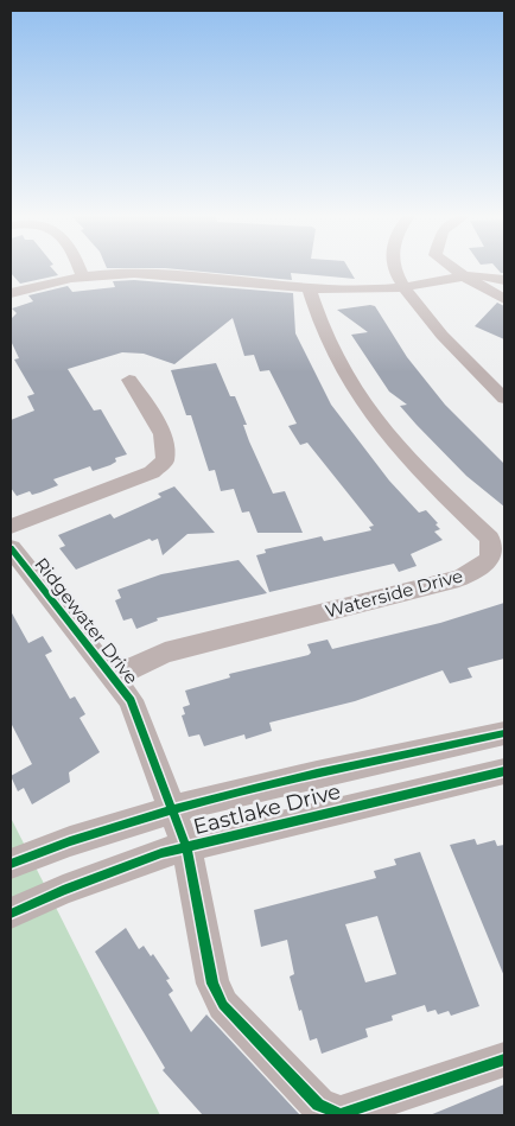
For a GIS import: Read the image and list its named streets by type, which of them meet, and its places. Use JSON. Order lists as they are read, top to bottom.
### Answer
{
  "streets": {
    "street": ["Waterside Drive", "Ridgewater Drive", "Eastlake Drive"]
  },
  "crossings": [
    ["Waterside Drive", "Ridgewater Drive"],
    ["Ridgewater Drive", "Eastlake Drive"]
  ]
}
